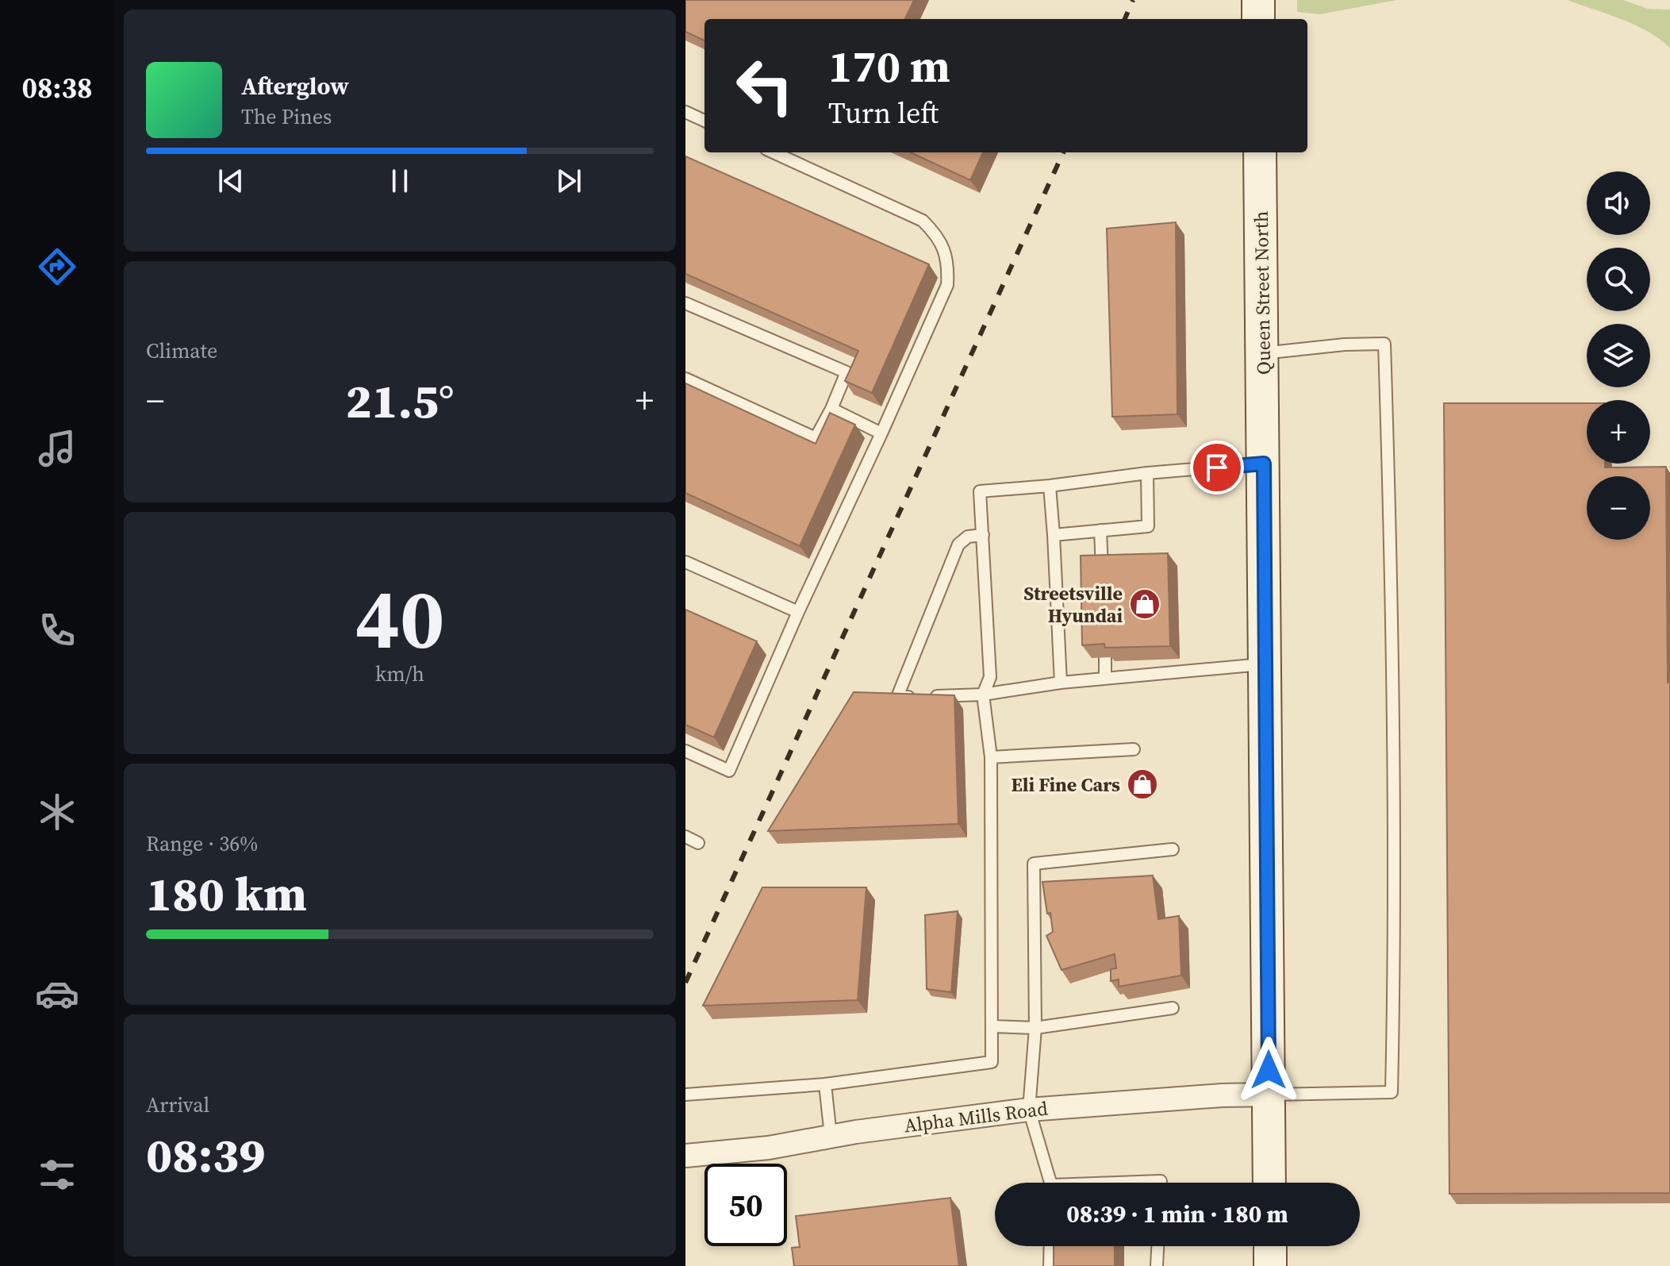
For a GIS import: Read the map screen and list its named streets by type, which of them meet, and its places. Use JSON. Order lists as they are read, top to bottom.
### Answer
{
  "streets": {
    "main road": ["Queen Street North"],
    "street": ["Alpha Mills Road"]
  },
  "crossings": [
    ["Queen Street North", "Alpha Mills Road"]
  ],
  "places": {
    "shop": ["Streetsville Hyundai", "Eli Fine Cars"]
  },
  "page": {
    "tabs": "08:38",
    "turn": ["170 m", "Turn left"],
    "song": ["Afterglow", "The Pines"],
    "map_buttons": ["+", "−"],
    "tile": [
      "Climate",
      ["40", "km/h"],
      ["Range · 36%", "180 km"],
      ["Arrival", "08:39"]
    ],
    "heat": ["−", "21.5°", "+"],
    "limit": "50",
    "trip": "08:39 · 1 min · 180 m"
  }
}
